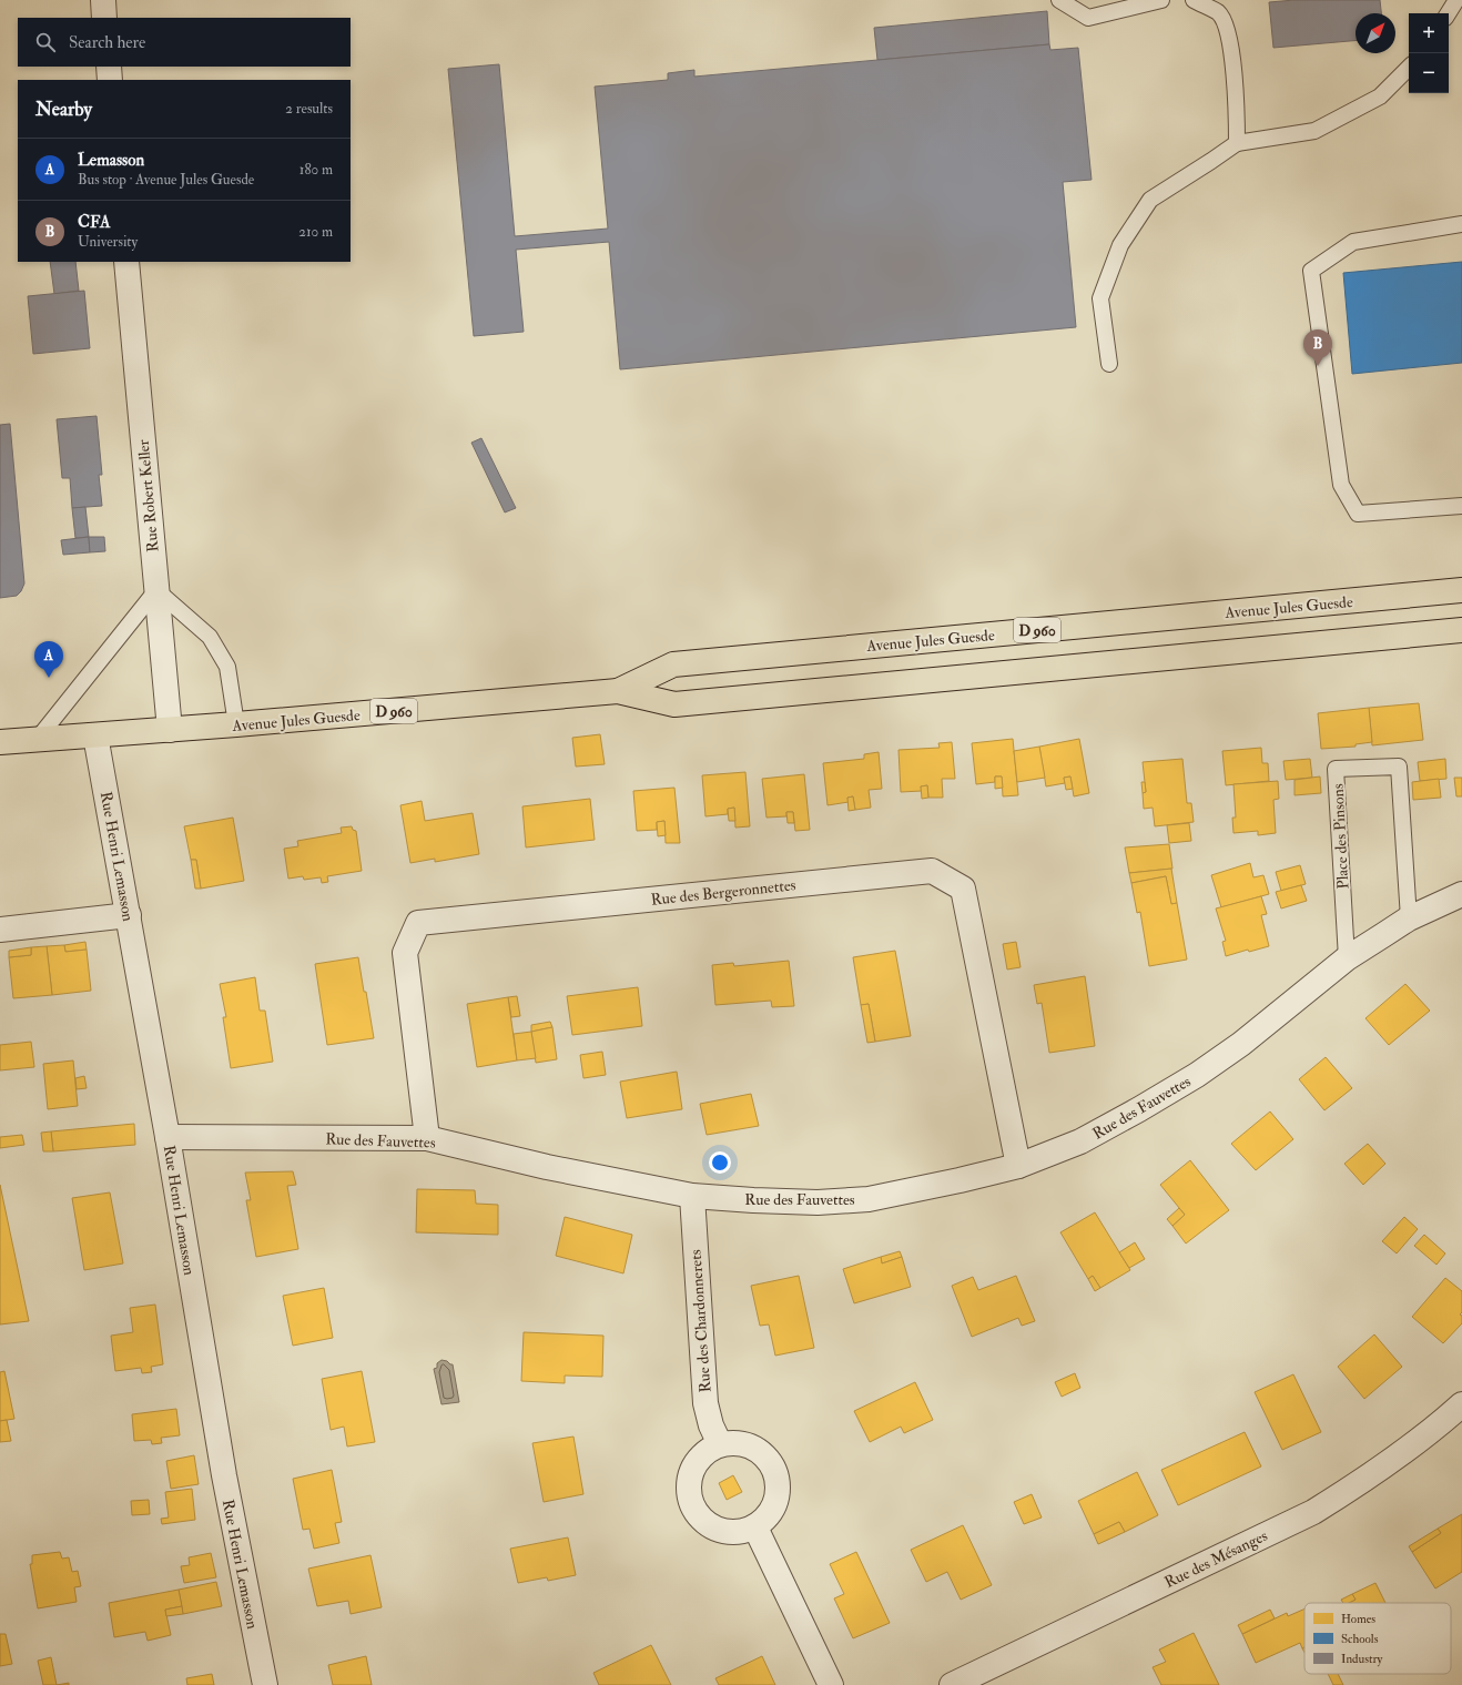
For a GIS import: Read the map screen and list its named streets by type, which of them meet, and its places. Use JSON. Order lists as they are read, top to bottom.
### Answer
{
  "streets": {
    "main road": ["Avenue Jules Guesde", "D 960"],
    "street": [
      "Rue Robert Keller",
      "Rue Henri Lemasson",
      "Rue des Bergeronnettes",
      "Rue des Fauvettes",
      "Rue des Chardonnerets",
      "Rue des Mésanges"
    ],
    "lane": ["Place des Pinsons"]
  },
  "crossings": [
    ["Rue Robert Keller", "Avenue Jules Guesde"],
    ["Avenue Jules Guesde", "Rue Henri Lemasson"],
    ["Place des Pinsons", "Rue des Fauvettes"],
    ["Rue Henri Lemasson", "Rue des Fauvettes"],
    ["Rue des Bergeronnettes", "Rue des Fauvettes"],
    ["Rue des Fauvettes", "Rue des Chardonnerets"]
  ],
  "legend": ["Homes", "Schools", "Industry"],
  "north": "top right",
  "page": {
    "map_buttons": ["+", "−"],
    "search": "Search here",
    "heading": ["Nearby", "2 results"],
    "list": [
      {
        "mark": "A",
        "name": "Lemasson",
        "note": "Bus stop · Avenue Jules Guesde",
        "value": "180 m"
      },
      {
        "mark": "B",
        "name": "CFA",
        "note": "University",
        "value": "210 m"
      }
    ],
    "pins": ["B", "A"]
  }
}
